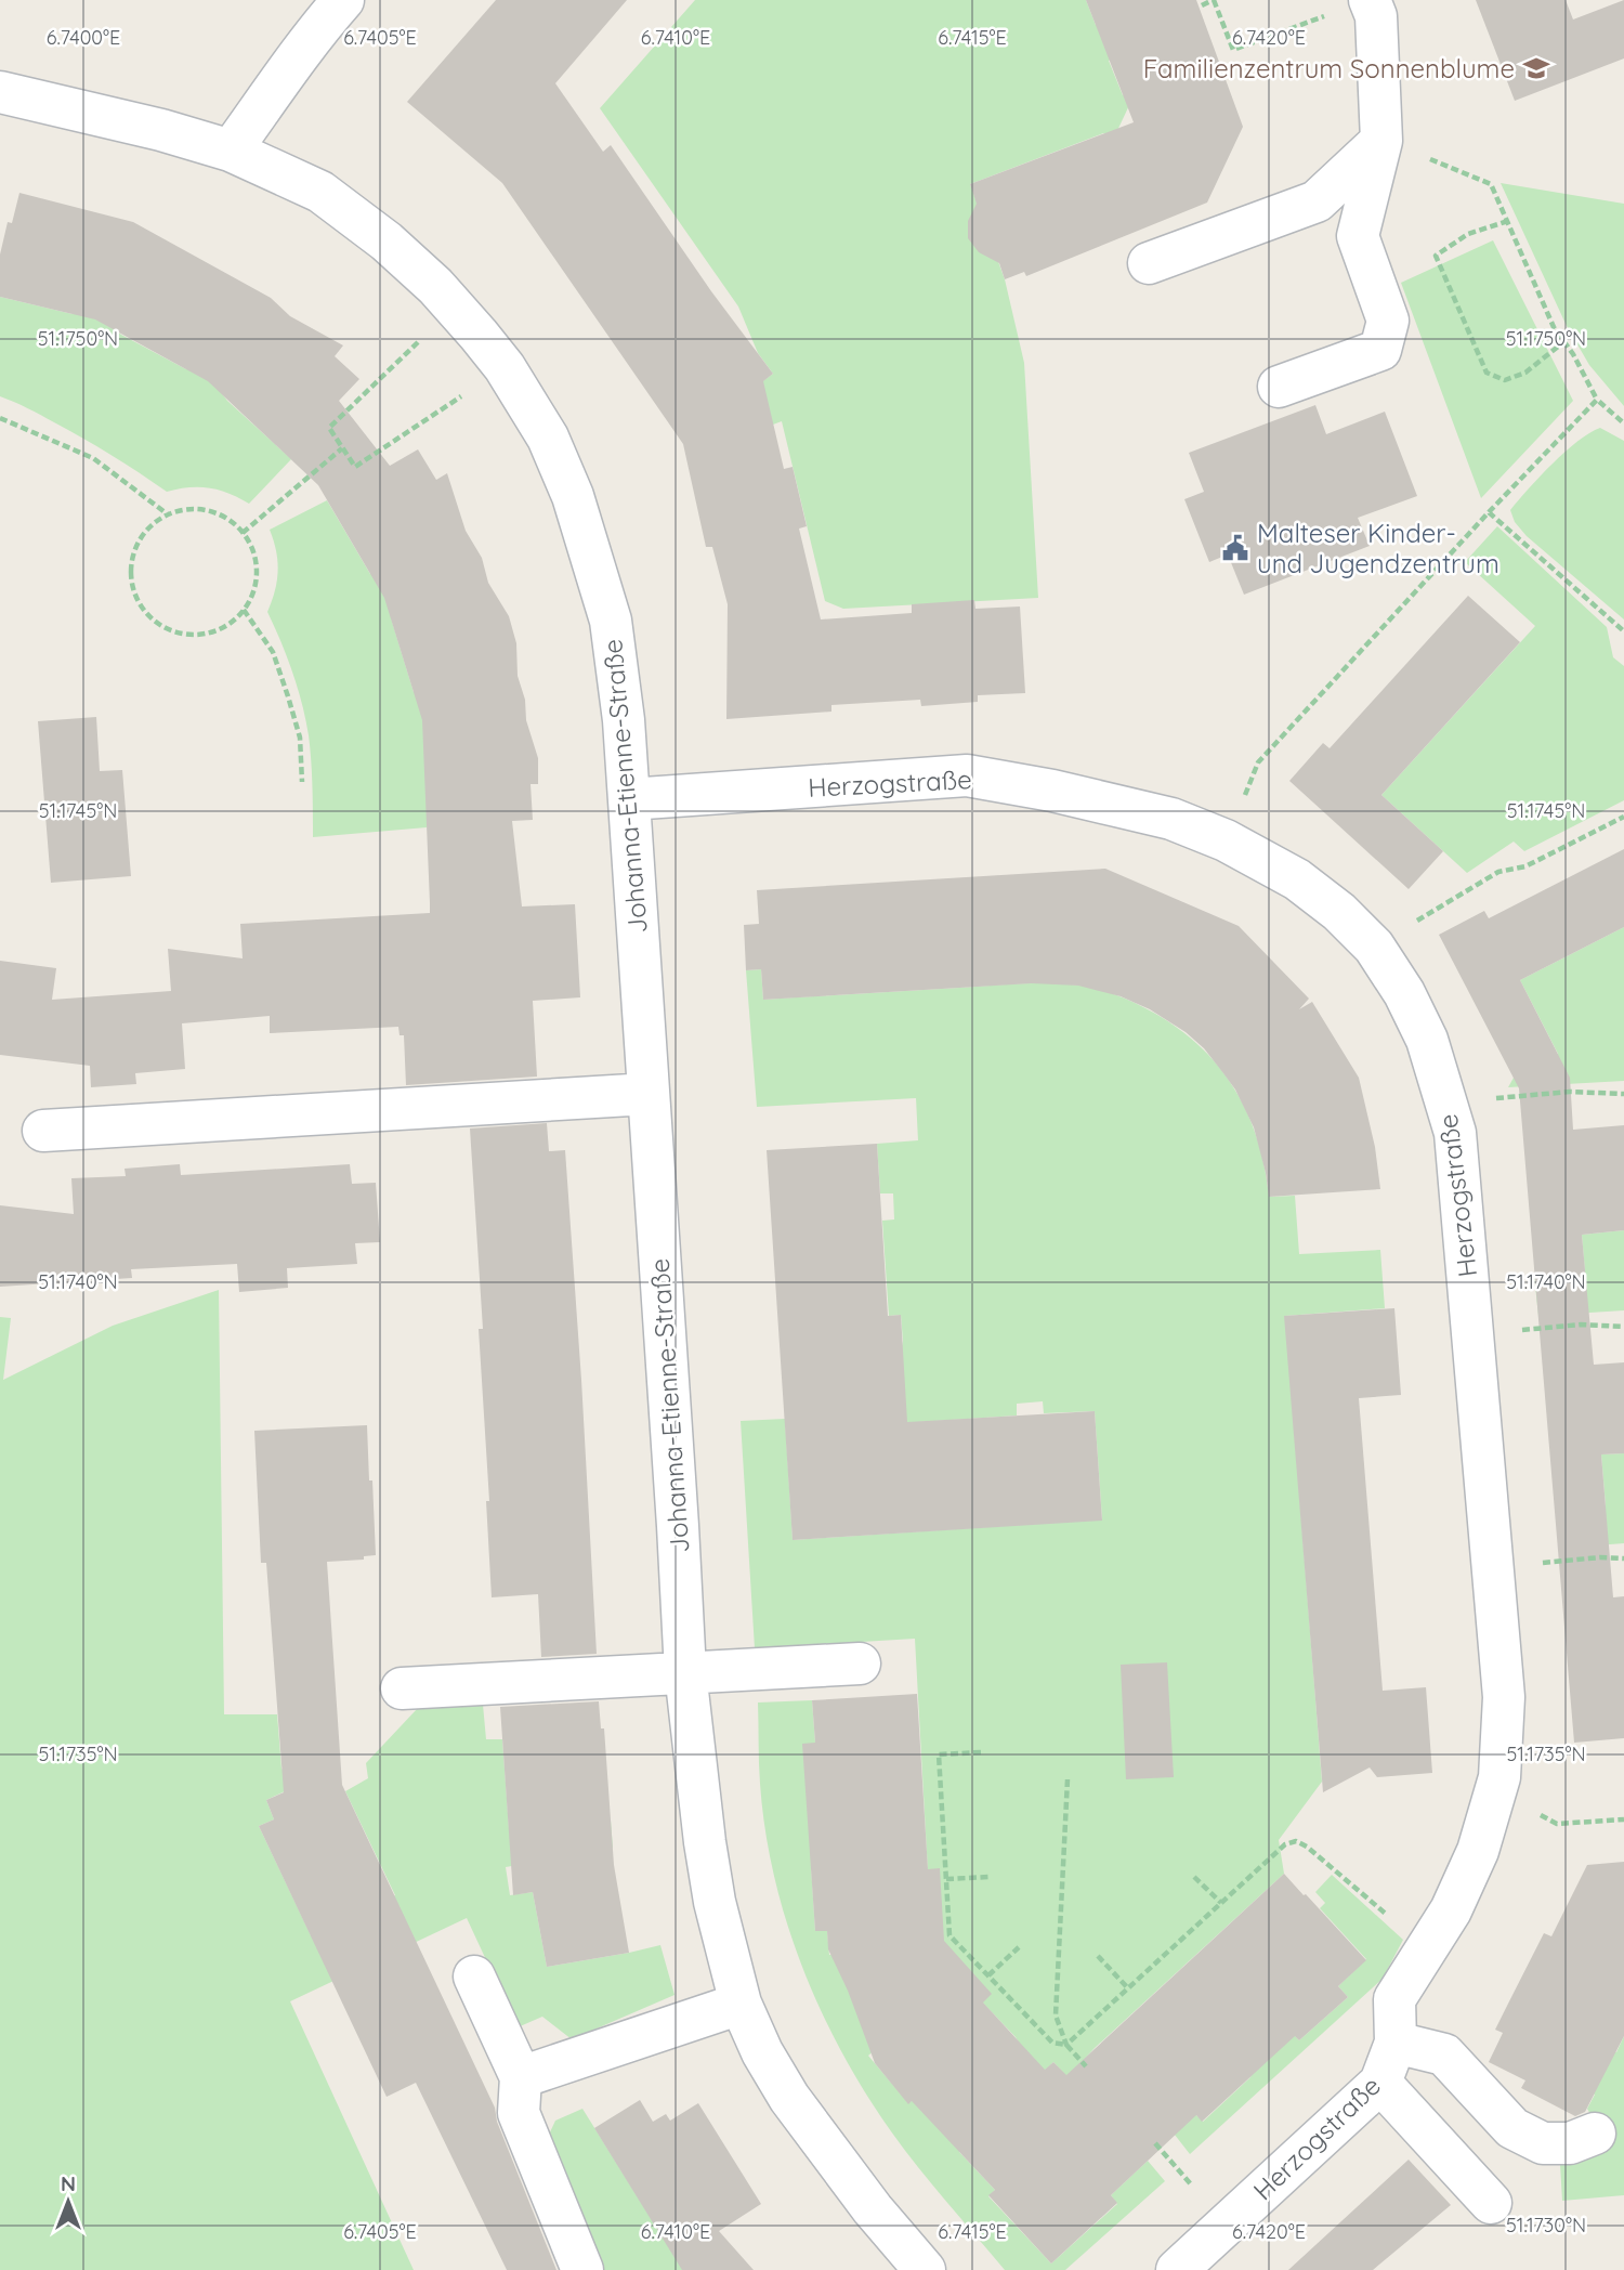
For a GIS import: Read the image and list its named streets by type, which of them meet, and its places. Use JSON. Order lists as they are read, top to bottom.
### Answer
{
  "streets": {
    "street": ["Herzogstraße", "Johanna-Etienne-Straße"]
  },
  "crossings": [
    ["Herzogstraße", "Johanna-Etienne-Straße"]
  ],
  "places": {
    "school or university": ["Familienzentrum Sonnenblume"],
    "public building": ["Malteser Kinder- und Jugendzentrum"]
  },
  "north": "top",
  "coordinates": [
    "6.7400°E",
    "6.7405°E",
    "6.7410°E",
    "6.7415°E",
    "6.7420°E",
    "51.1750°N",
    "51.1745°N",
    "51.1740°N",
    "51.1735°N",
    "51.1730°N"
  ]
}
